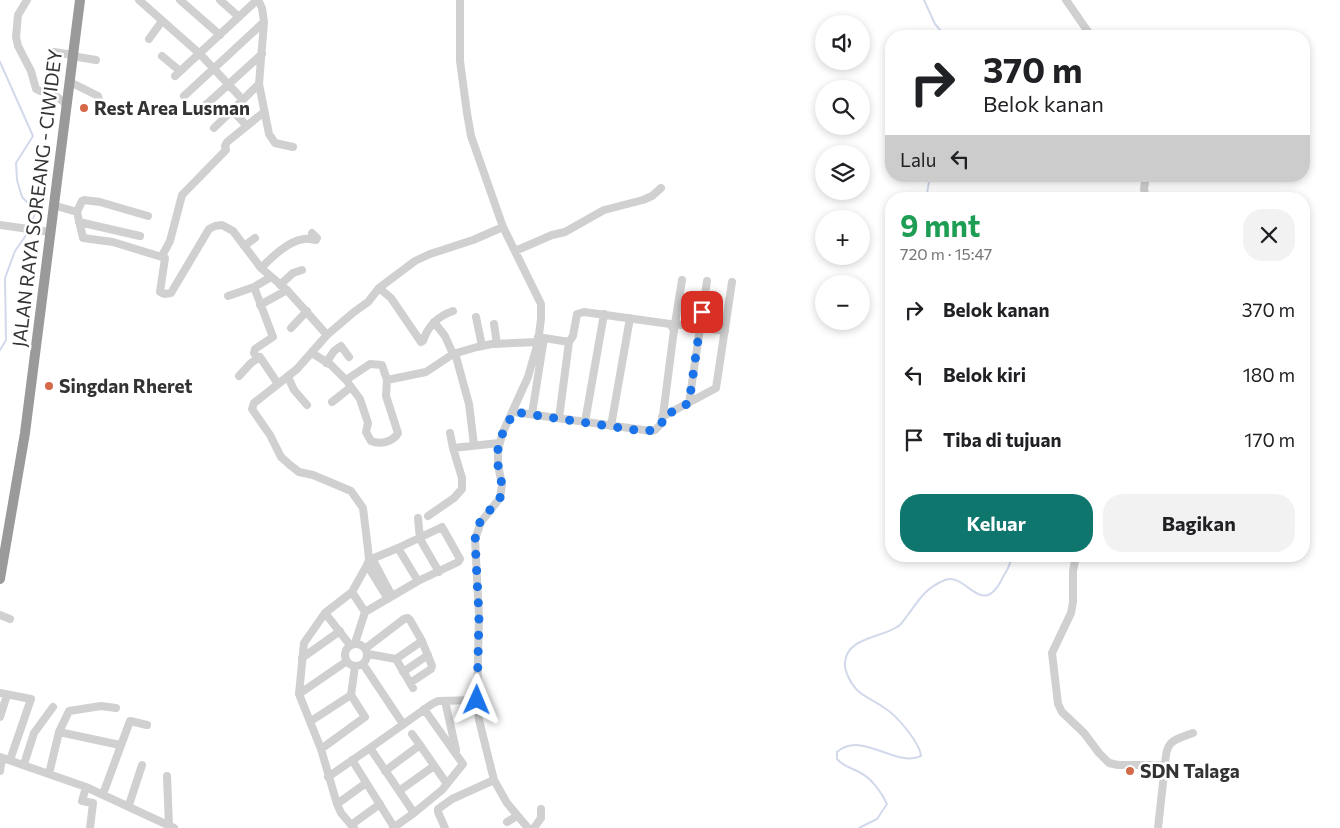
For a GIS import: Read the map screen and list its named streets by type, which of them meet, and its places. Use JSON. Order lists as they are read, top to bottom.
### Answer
{
  "streets": {
    "highway": ["JALAN RAYA SOREANG - CIWIDEY"]
  },
  "places": ["Rest Area Lusman", "Singdan Rheret", "SDN Talaga"],
  "page": {
    "map_buttons": ["+", "−"],
    "turn": ["370 m", "Belok kanan"],
    "then": "Lalu",
    "heading": ["9 mnt", "720 m · 15:47"],
    "list": [
      {
        "name": "Belok kanan",
        "value": "370 m"
      },
      {
        "name": "Belok kiri",
        "value": "180 m"
      },
      {
        "name": "Tiba di tujuan",
        "value": "170 m"
      }
    ],
    "buttons": ["Keluar", "Bagikan"]
  }
}
